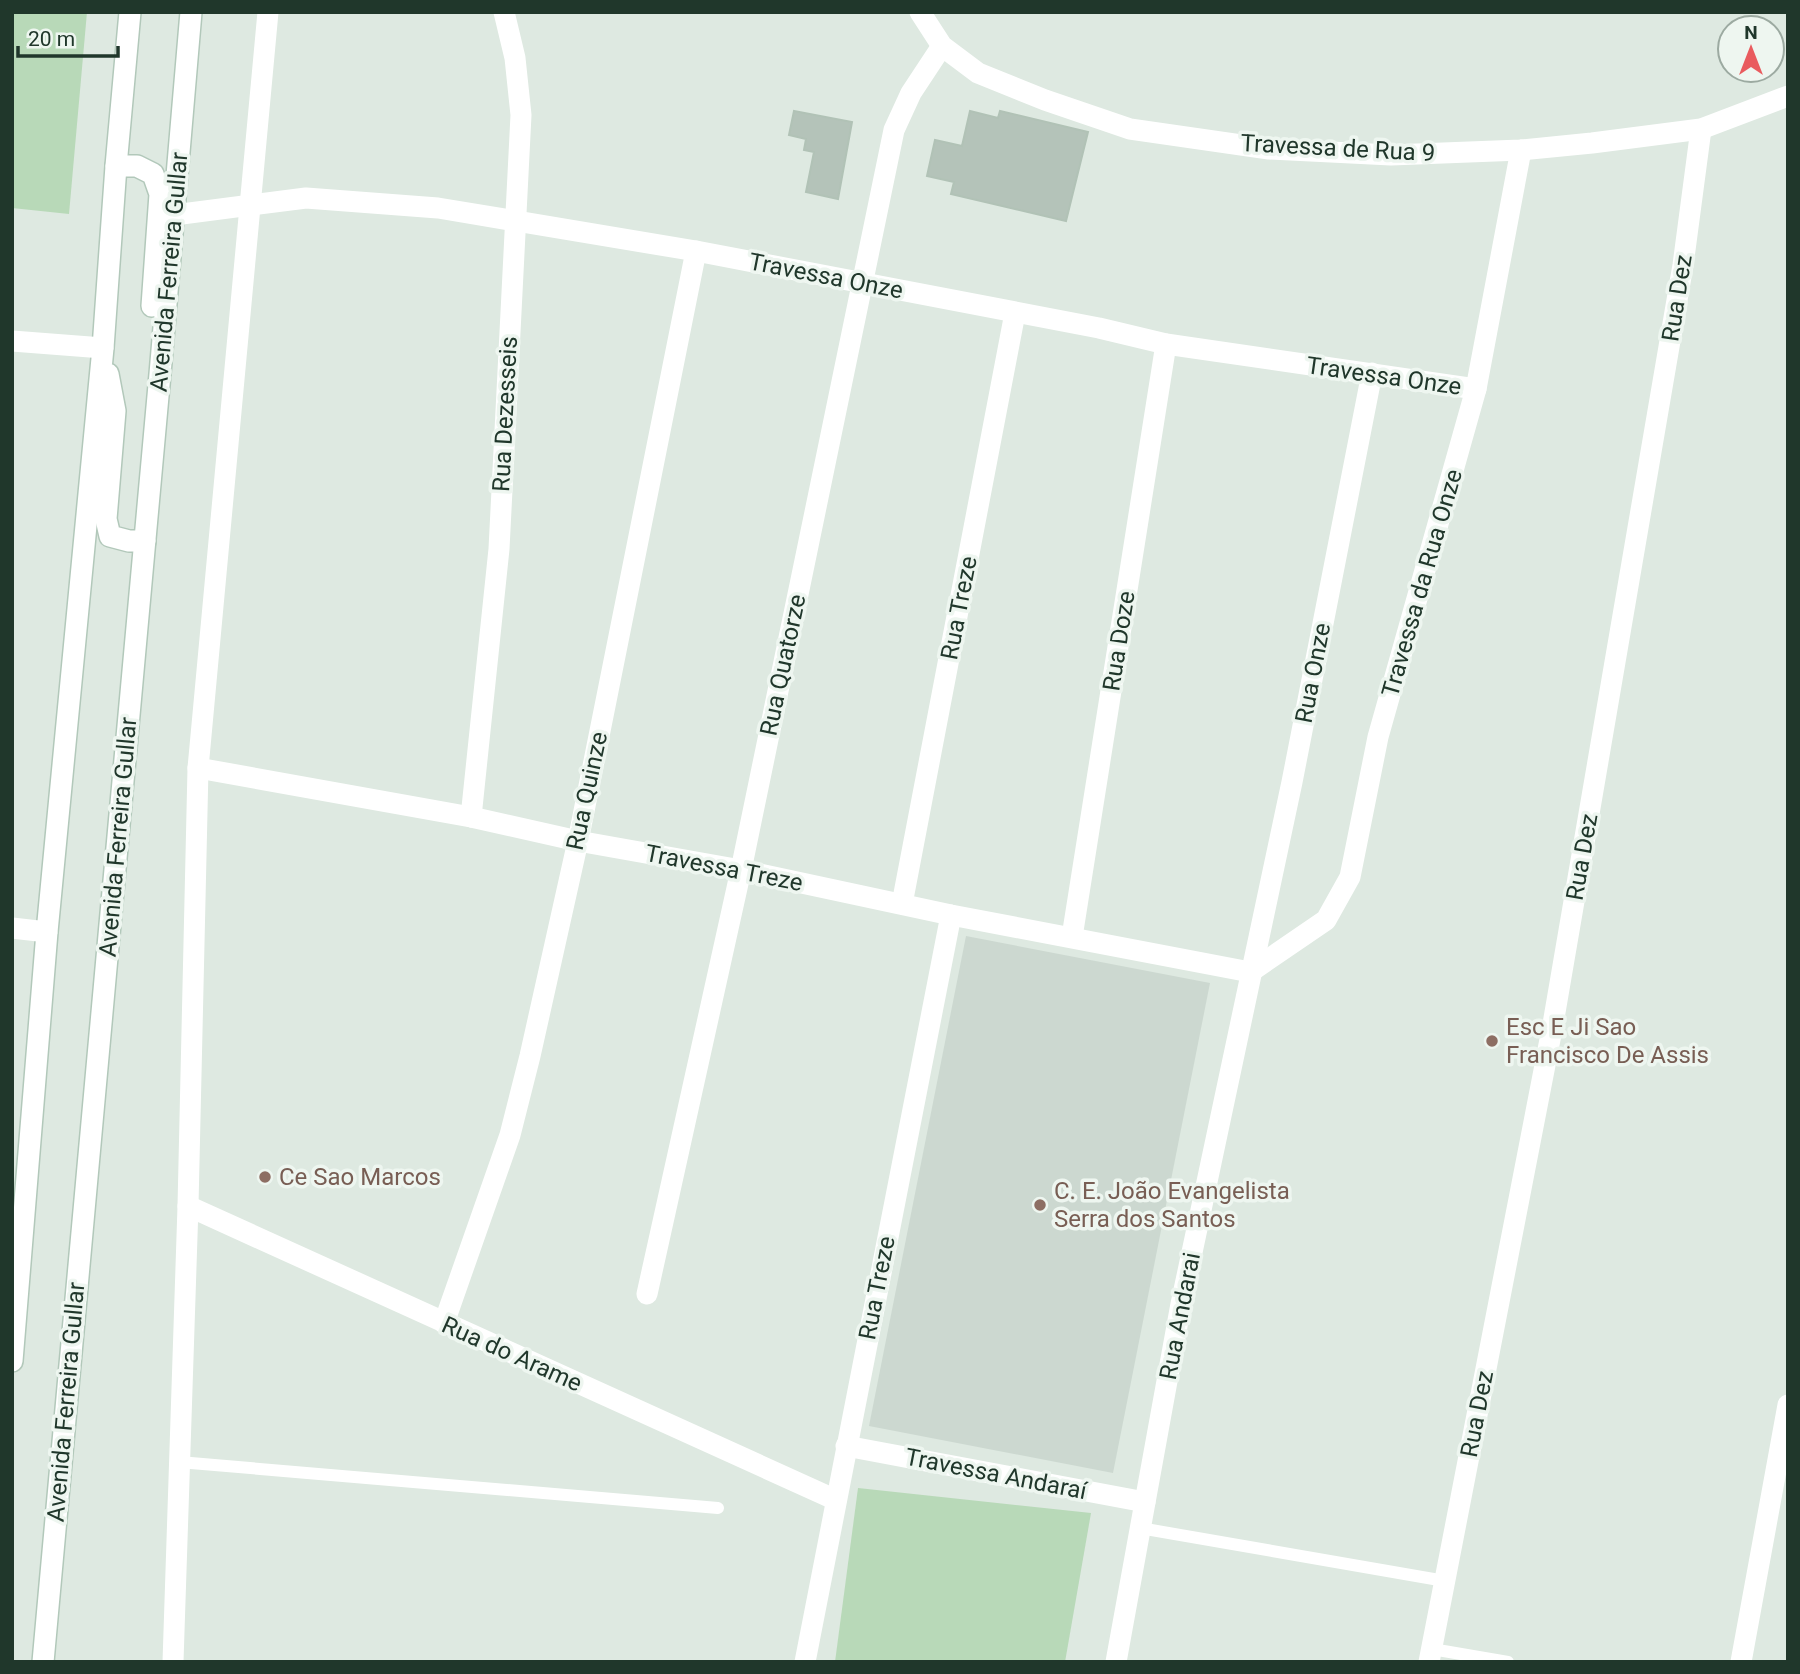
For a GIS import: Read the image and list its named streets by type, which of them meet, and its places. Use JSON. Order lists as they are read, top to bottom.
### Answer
{
  "streets": {
    "street": [
      "Travessa de Rua 9",
      "Avenida Ferreira Gullar",
      "Travessa Onze",
      "Rua Dez",
      "Rua Dezesseis",
      "Travessa da Rua Onze",
      "Rua Treze",
      "Rua Doze",
      "Rua Quatorze",
      "Rua Onze",
      "Rua Quinze",
      "Travessa Treze",
      "Rua Andarai",
      "Rua do Arame",
      "Travessa Andaraí"
    ]
  },
  "crossings": [
    ["Travessa de Rua 9", "Rua Dez"],
    ["Travessa de Rua 9", "Travessa da Rua Onze"],
    ["Travessa de Rua 9", "Rua Quatorze"],
    ["Avenida Ferreira Gullar", "Travessa Onze"],
    ["Travessa Onze", "Rua Dezesseis"],
    ["Travessa Onze", "Travessa da Rua Onze"],
    ["Travessa Onze", "Rua Treze"],
    ["Travessa Onze", "Rua Doze"],
    ["Travessa Onze", "Rua Quatorze"],
    ["Travessa Onze", "Rua Onze"],
    ["Travessa Onze", "Rua Quinze"],
    ["Rua Dezesseis", "Travessa Treze"],
    ["Travessa da Rua Onze", "Rua Onze"],
    ["Travessa da Rua Onze", "Travessa Treze"],
    ["Travessa da Rua Onze", "Rua Andarai"],
    ["Rua Treze", "Travessa Treze"],
    ["Rua Treze", "Rua do Arame"],
    ["Rua Treze", "Travessa Andaraí"],
    ["Rua Doze", "Travessa Treze"],
    ["Rua Quatorze", "Travessa Treze"],
    ["Rua Onze", "Travessa Treze"],
    ["Rua Onze", "Rua Andarai"],
    ["Rua Quinze", "Travessa Treze"],
    ["Rua Quinze", "Rua do Arame"],
    ["Travessa Treze", "Rua Andarai"],
    ["Rua Andarai", "Travessa Andaraí"]
  ],
  "places": ["Esc E Ji Sao Francisco De Assis", "Ce Sao Marcos", "C. E. João Evangelista Serra dos Santos"],
  "scale_bar": "20 m",
  "north": "top"
}
